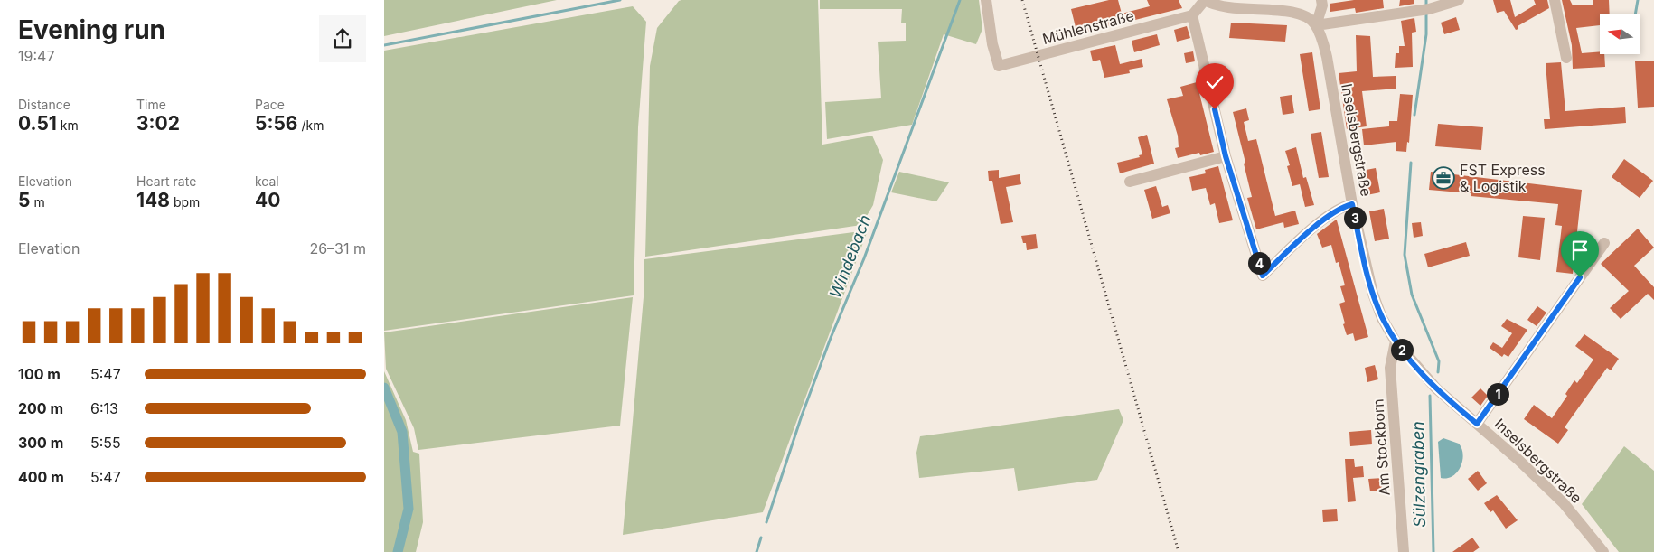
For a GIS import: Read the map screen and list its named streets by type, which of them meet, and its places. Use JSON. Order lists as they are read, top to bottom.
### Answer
{
  "streets": {
    "street": ["Mühlenstraße", "Inselsbergstraße", "Am Stockborn"]
  },
  "crossings": [
    ["Inselsbergstraße", "Am Stockborn"]
  ],
  "water": ["Windebach", "Sülzengraben"],
  "places": {
    "office": ["FST Express & Logistik"]
  },
  "north": "left",
  "page": {
    "heading": ["Evening run", "19:47"],
    "stats": [
      ["Distance", "0.51 km"],
      ["Time", "3:02"],
      ["Pace", "5:56 /km"],
      ["Elevation", "5 m"],
      ["Heart rate", "148 bpm"],
      ["kcal", "40"]
    ],
    "pins": [
      "3",
      "4",
      "2",
      "1"
    ],
    "chart": ["Elevation", "26–31 m"],
    "list": [
      {
        "name": "100 m",
        "note": "5:47"
      },
      {
        "name": "200 m",
        "note": "6:13"
      },
      {
        "name": "300 m",
        "note": "5:55"
      },
      {
        "name": "400 m",
        "note": "5:47"
      }
    ]
  }
}
